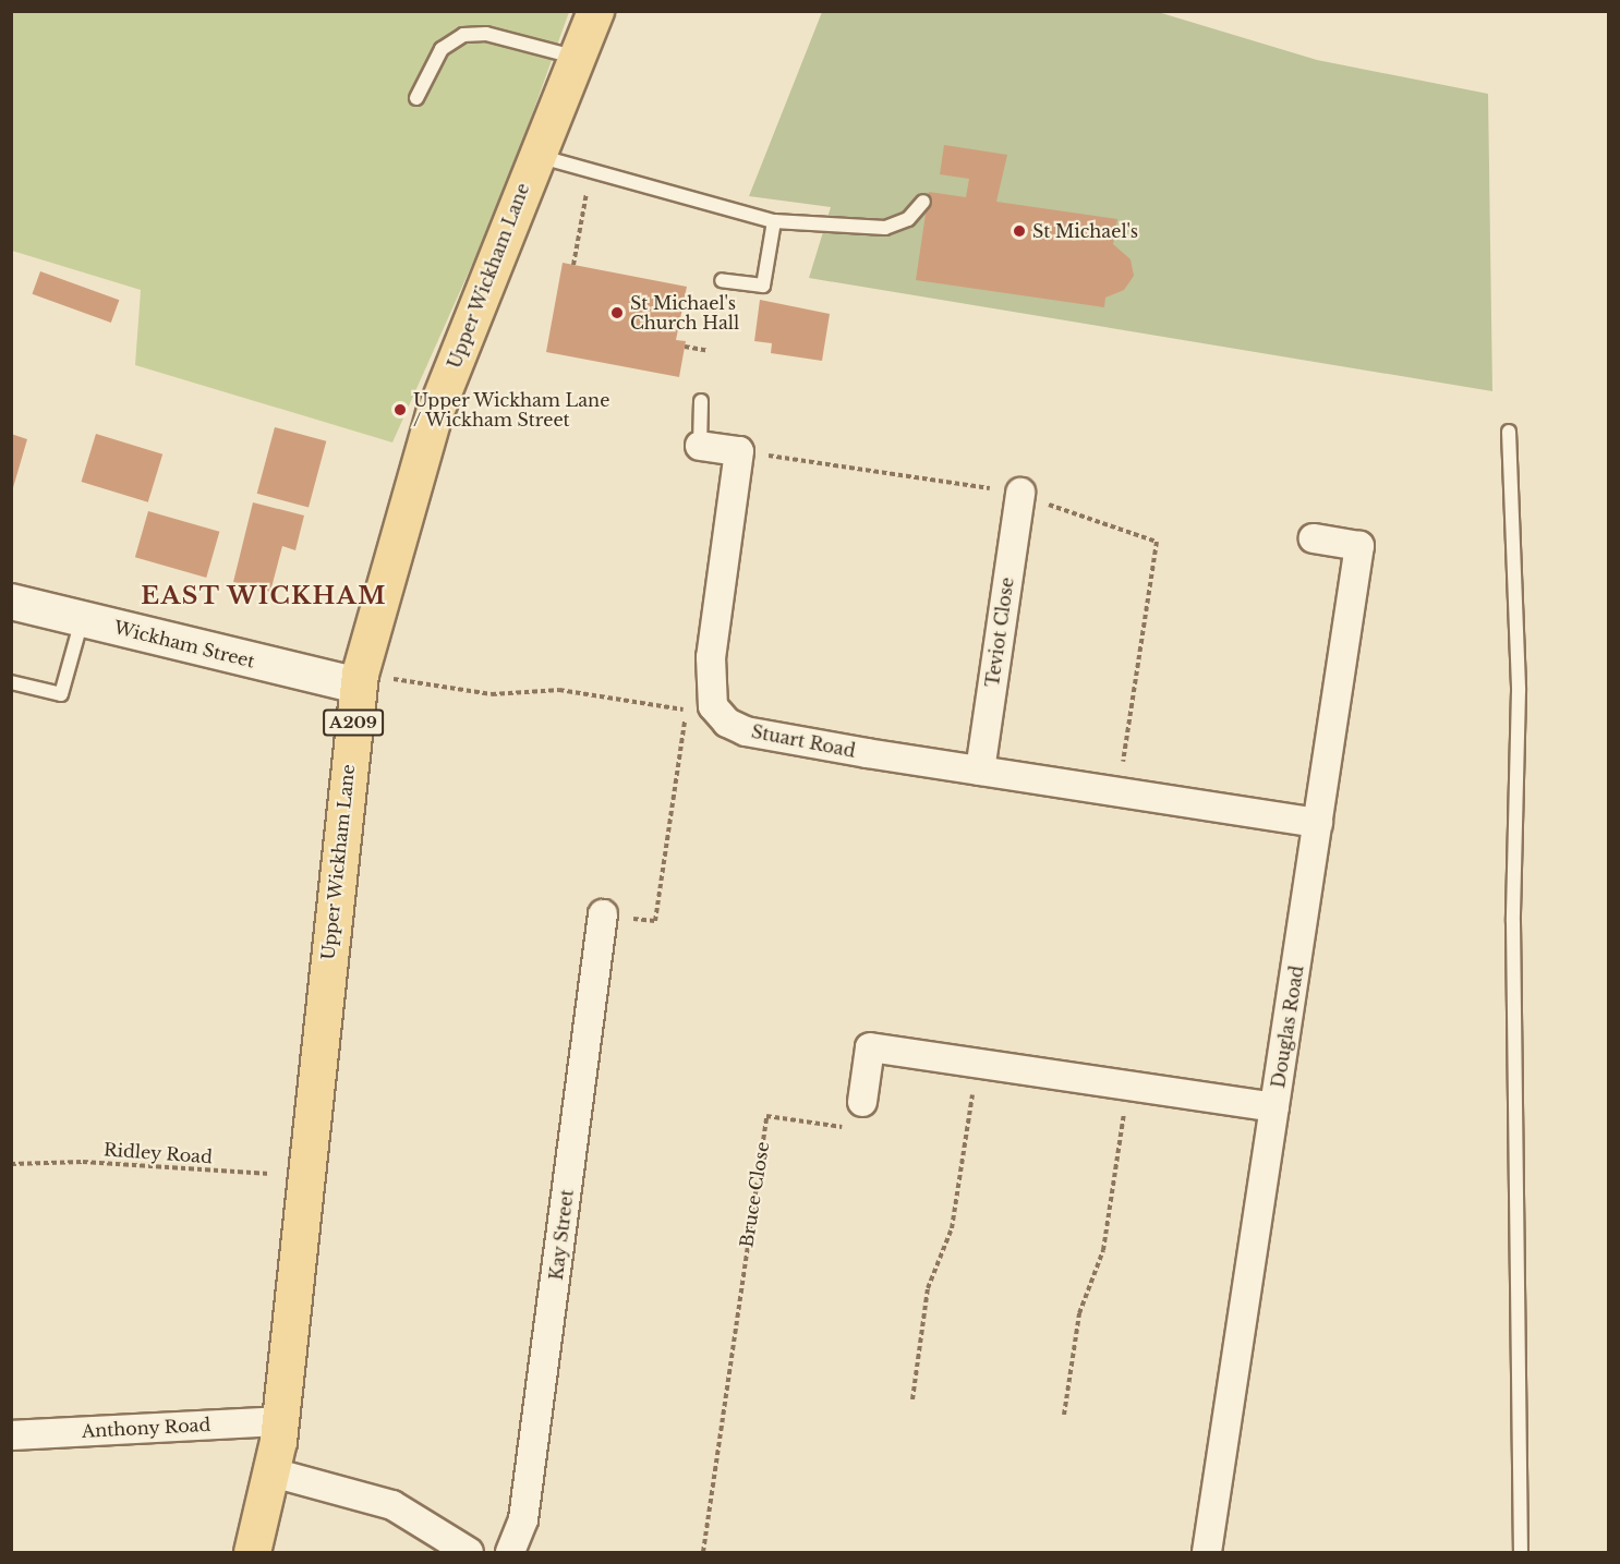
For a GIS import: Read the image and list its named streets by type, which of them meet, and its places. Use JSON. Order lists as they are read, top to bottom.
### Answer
{
  "streets": {
    "main road": ["Upper Wickham Lane", "A209"],
    "street": [
      "Teviot Close",
      "Wickham Street",
      "Stuart Road",
      "Douglas Road",
      "Kay Street",
      "Anthony Road"
    ],
    "path": ["Ridley Road", "Bruce Close"]
  },
  "crossings": [
    ["Upper Wickham Lane", "Wickham Street"],
    ["Upper Wickham Lane", "Ridley Road"],
    ["Upper Wickham Lane", "Anthony Road"],
    ["Teviot Close", "Stuart Road"],
    ["Stuart Road", "Douglas Road"]
  ],
  "districts": ["EAST WICKHAM"],
  "places": ["St Michael's", "St Michael's Church Hall", "Upper Wickham Lane / Wickham Street"]
}
